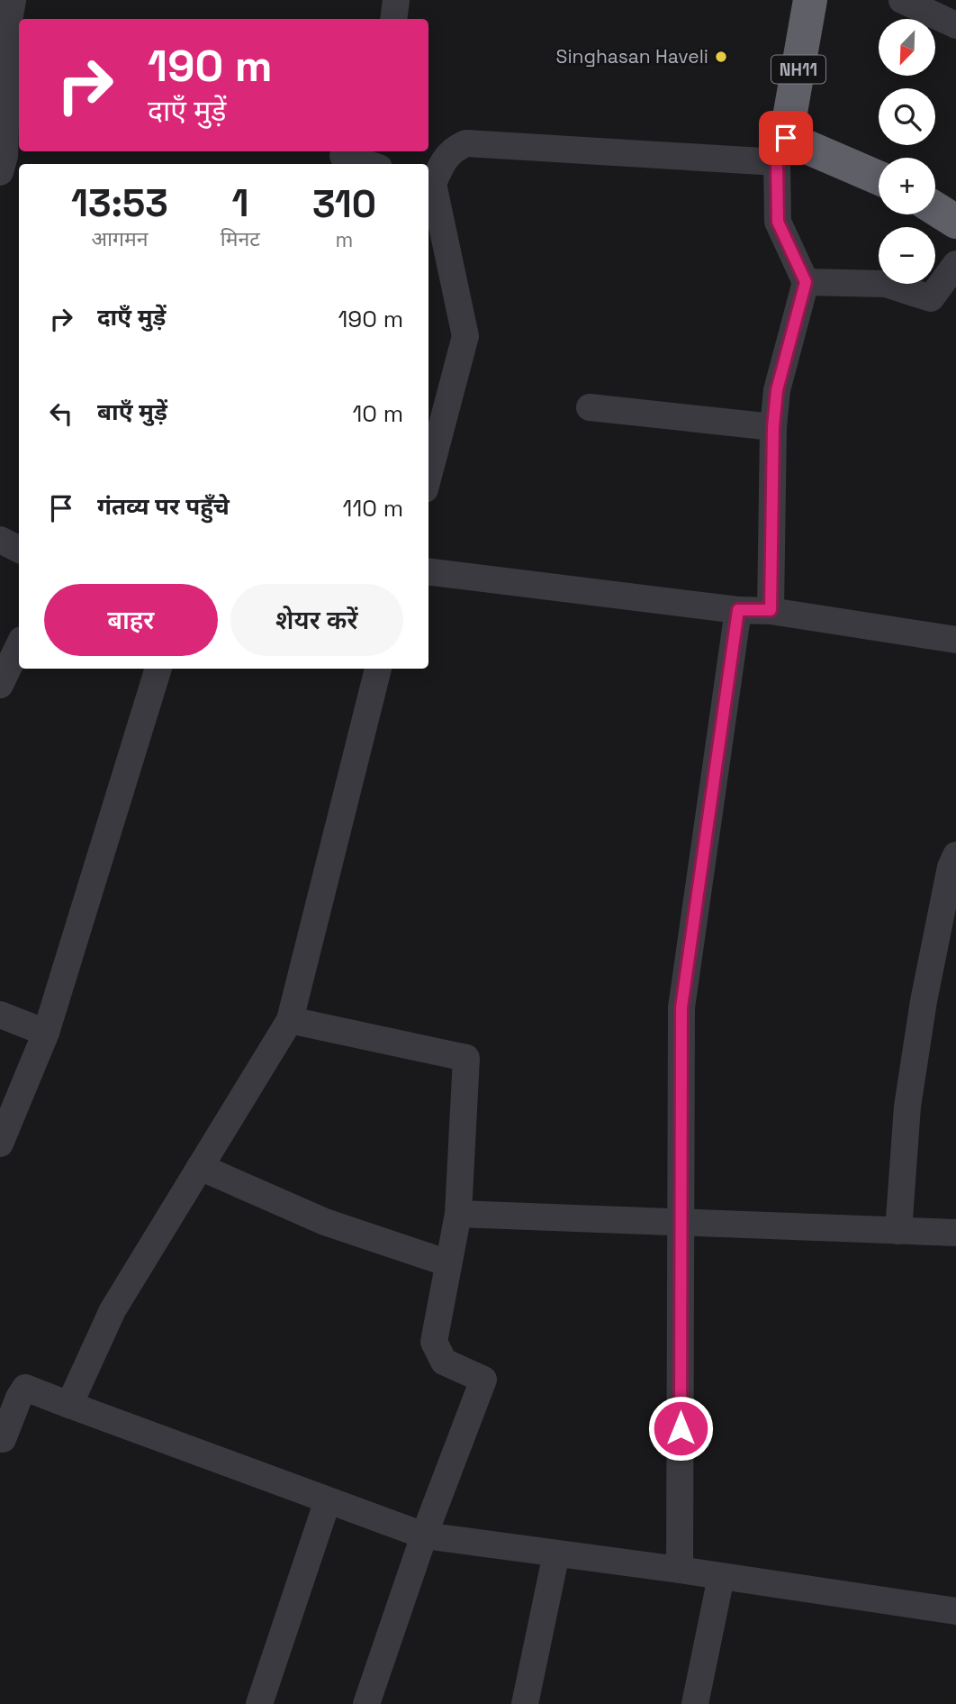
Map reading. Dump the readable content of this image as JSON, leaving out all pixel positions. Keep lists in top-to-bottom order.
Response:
{
  "streets": {
    "highway": ["NH11"]
  },
  "places": ["Singhasan Haveli"],
  "north": "bottom left",
  "page": {
    "map_buttons": ["+", "−"],
    "turn": ["190 m", "दाएँ मुड़ें"],
    "eta": [
      "13:53",
      "आगमन",
      "1",
      "मिनट",
      "310",
      "m"
    ],
    "list": [
      {
        "name": "दाएँ मुड़ें",
        "value": "190 m"
      },
      {
        "name": "बाएँ मुड़ें",
        "value": "10 m"
      },
      {
        "name": "गंतव्य पर पहुँचे",
        "value": "110 m"
      }
    ],
    "buttons": ["बाहर", "शेयर करें"]
  }
}
